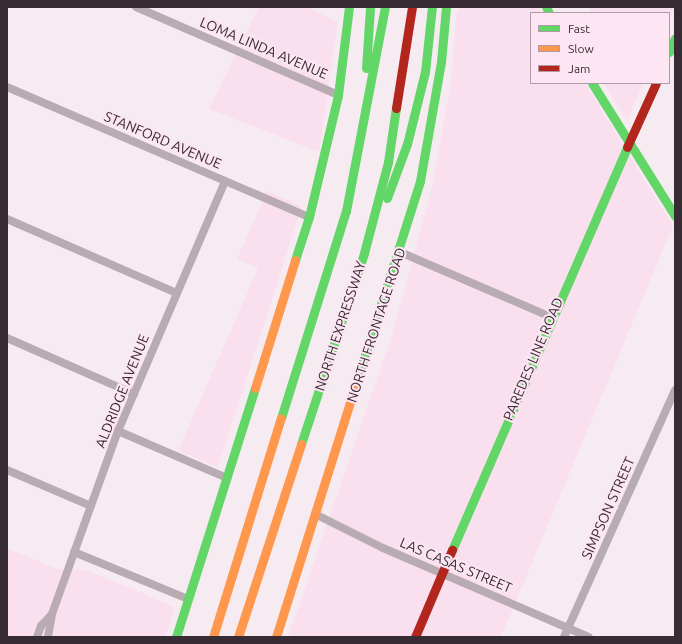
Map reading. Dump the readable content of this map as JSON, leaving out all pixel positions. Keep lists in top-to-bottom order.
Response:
{
  "streets": {
    "main road": ["NORTH FRONTAGE ROAD", "NORTH EXPRESSWAY", "PAREDES LINE ROAD"],
    "street": [
      "LOMA LINDA AVENUE",
      "STANFORD AVENUE",
      "ALDRIDGE AVENUE",
      "SIMPSON STREET",
      "LAS CASAS STREET"
    ]
  },
  "crossings": [
    ["STANFORD AVENUE", "ALDRIDGE AVENUE"],
    ["NORTH FRONTAGE ROAD", "LAS CASAS STREET"],
    ["PAREDES LINE ROAD", "LAS CASAS STREET"],
    ["SIMPSON STREET", "LAS CASAS STREET"]
  ],
  "legend": ["Fast", "Slow", "Jam"]
}
